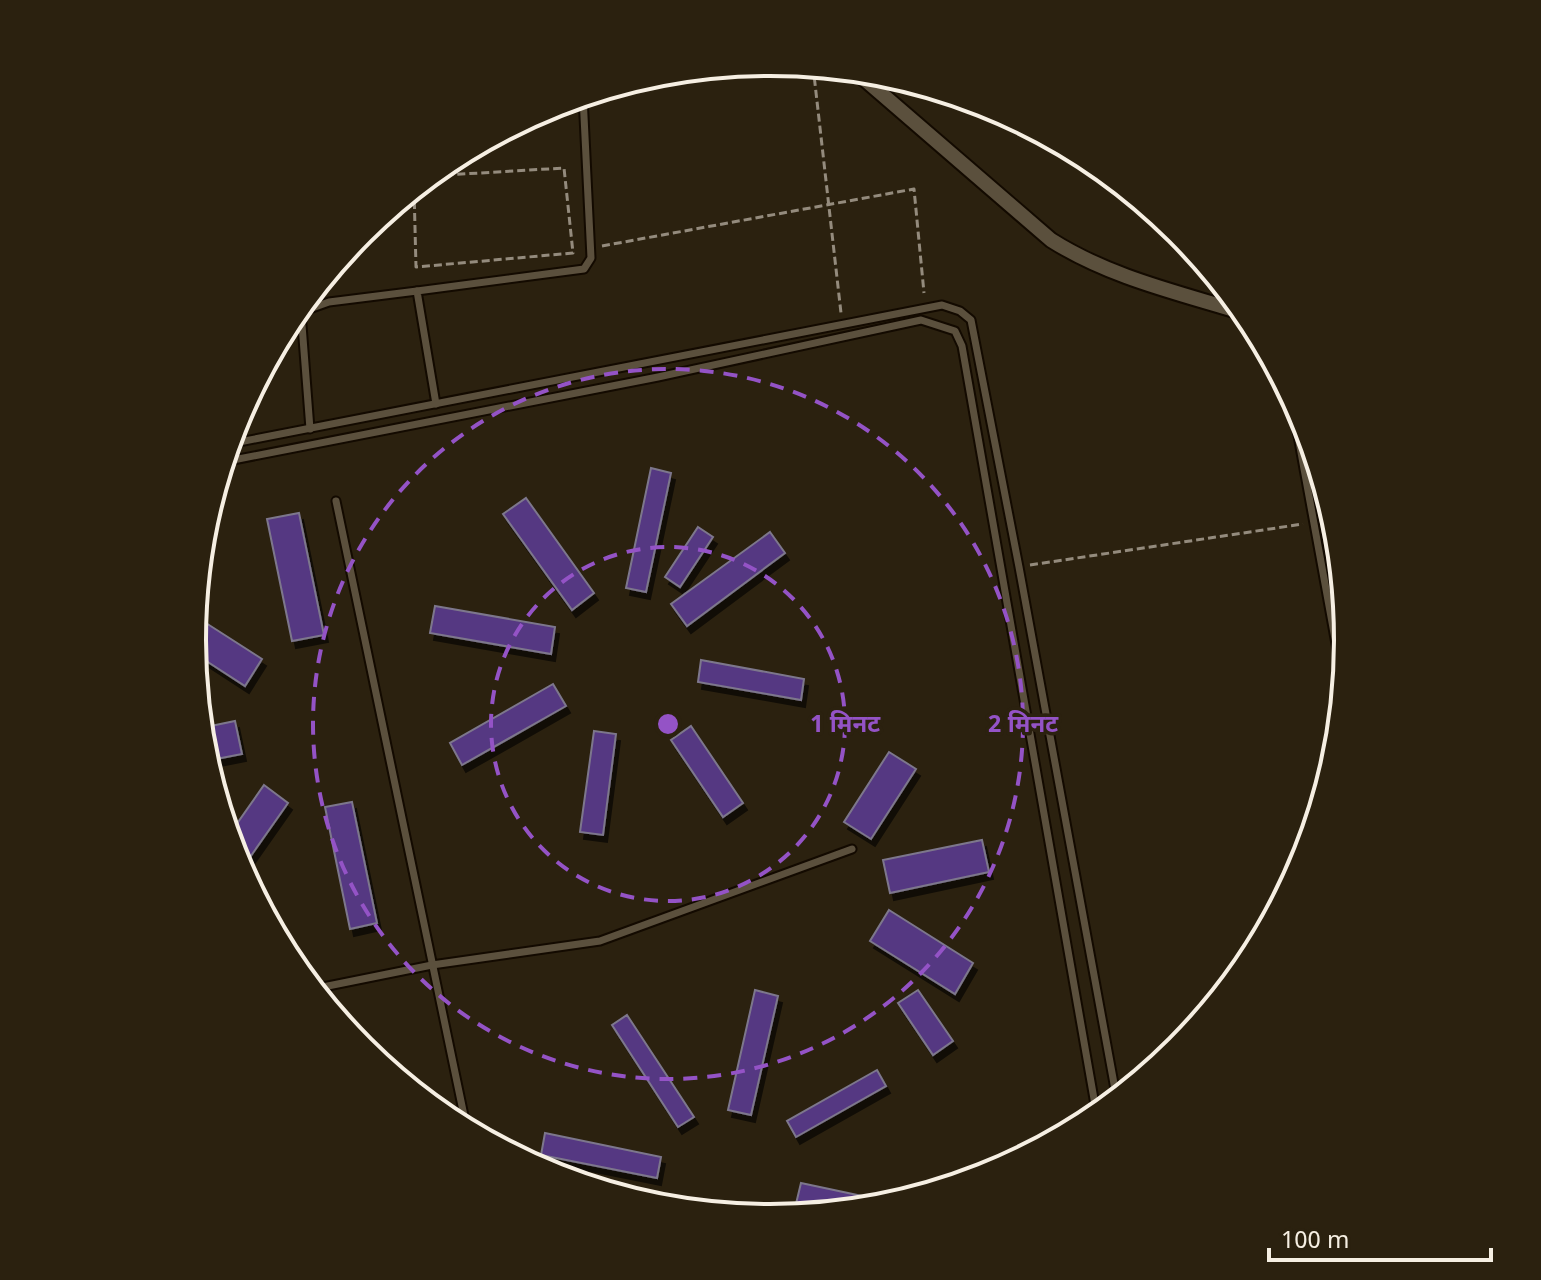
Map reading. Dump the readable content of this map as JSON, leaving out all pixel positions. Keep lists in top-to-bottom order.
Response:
{
  "scale_bar": "100 m",
  "rings": ["1 मिनट", "2 मिनट"]
}
